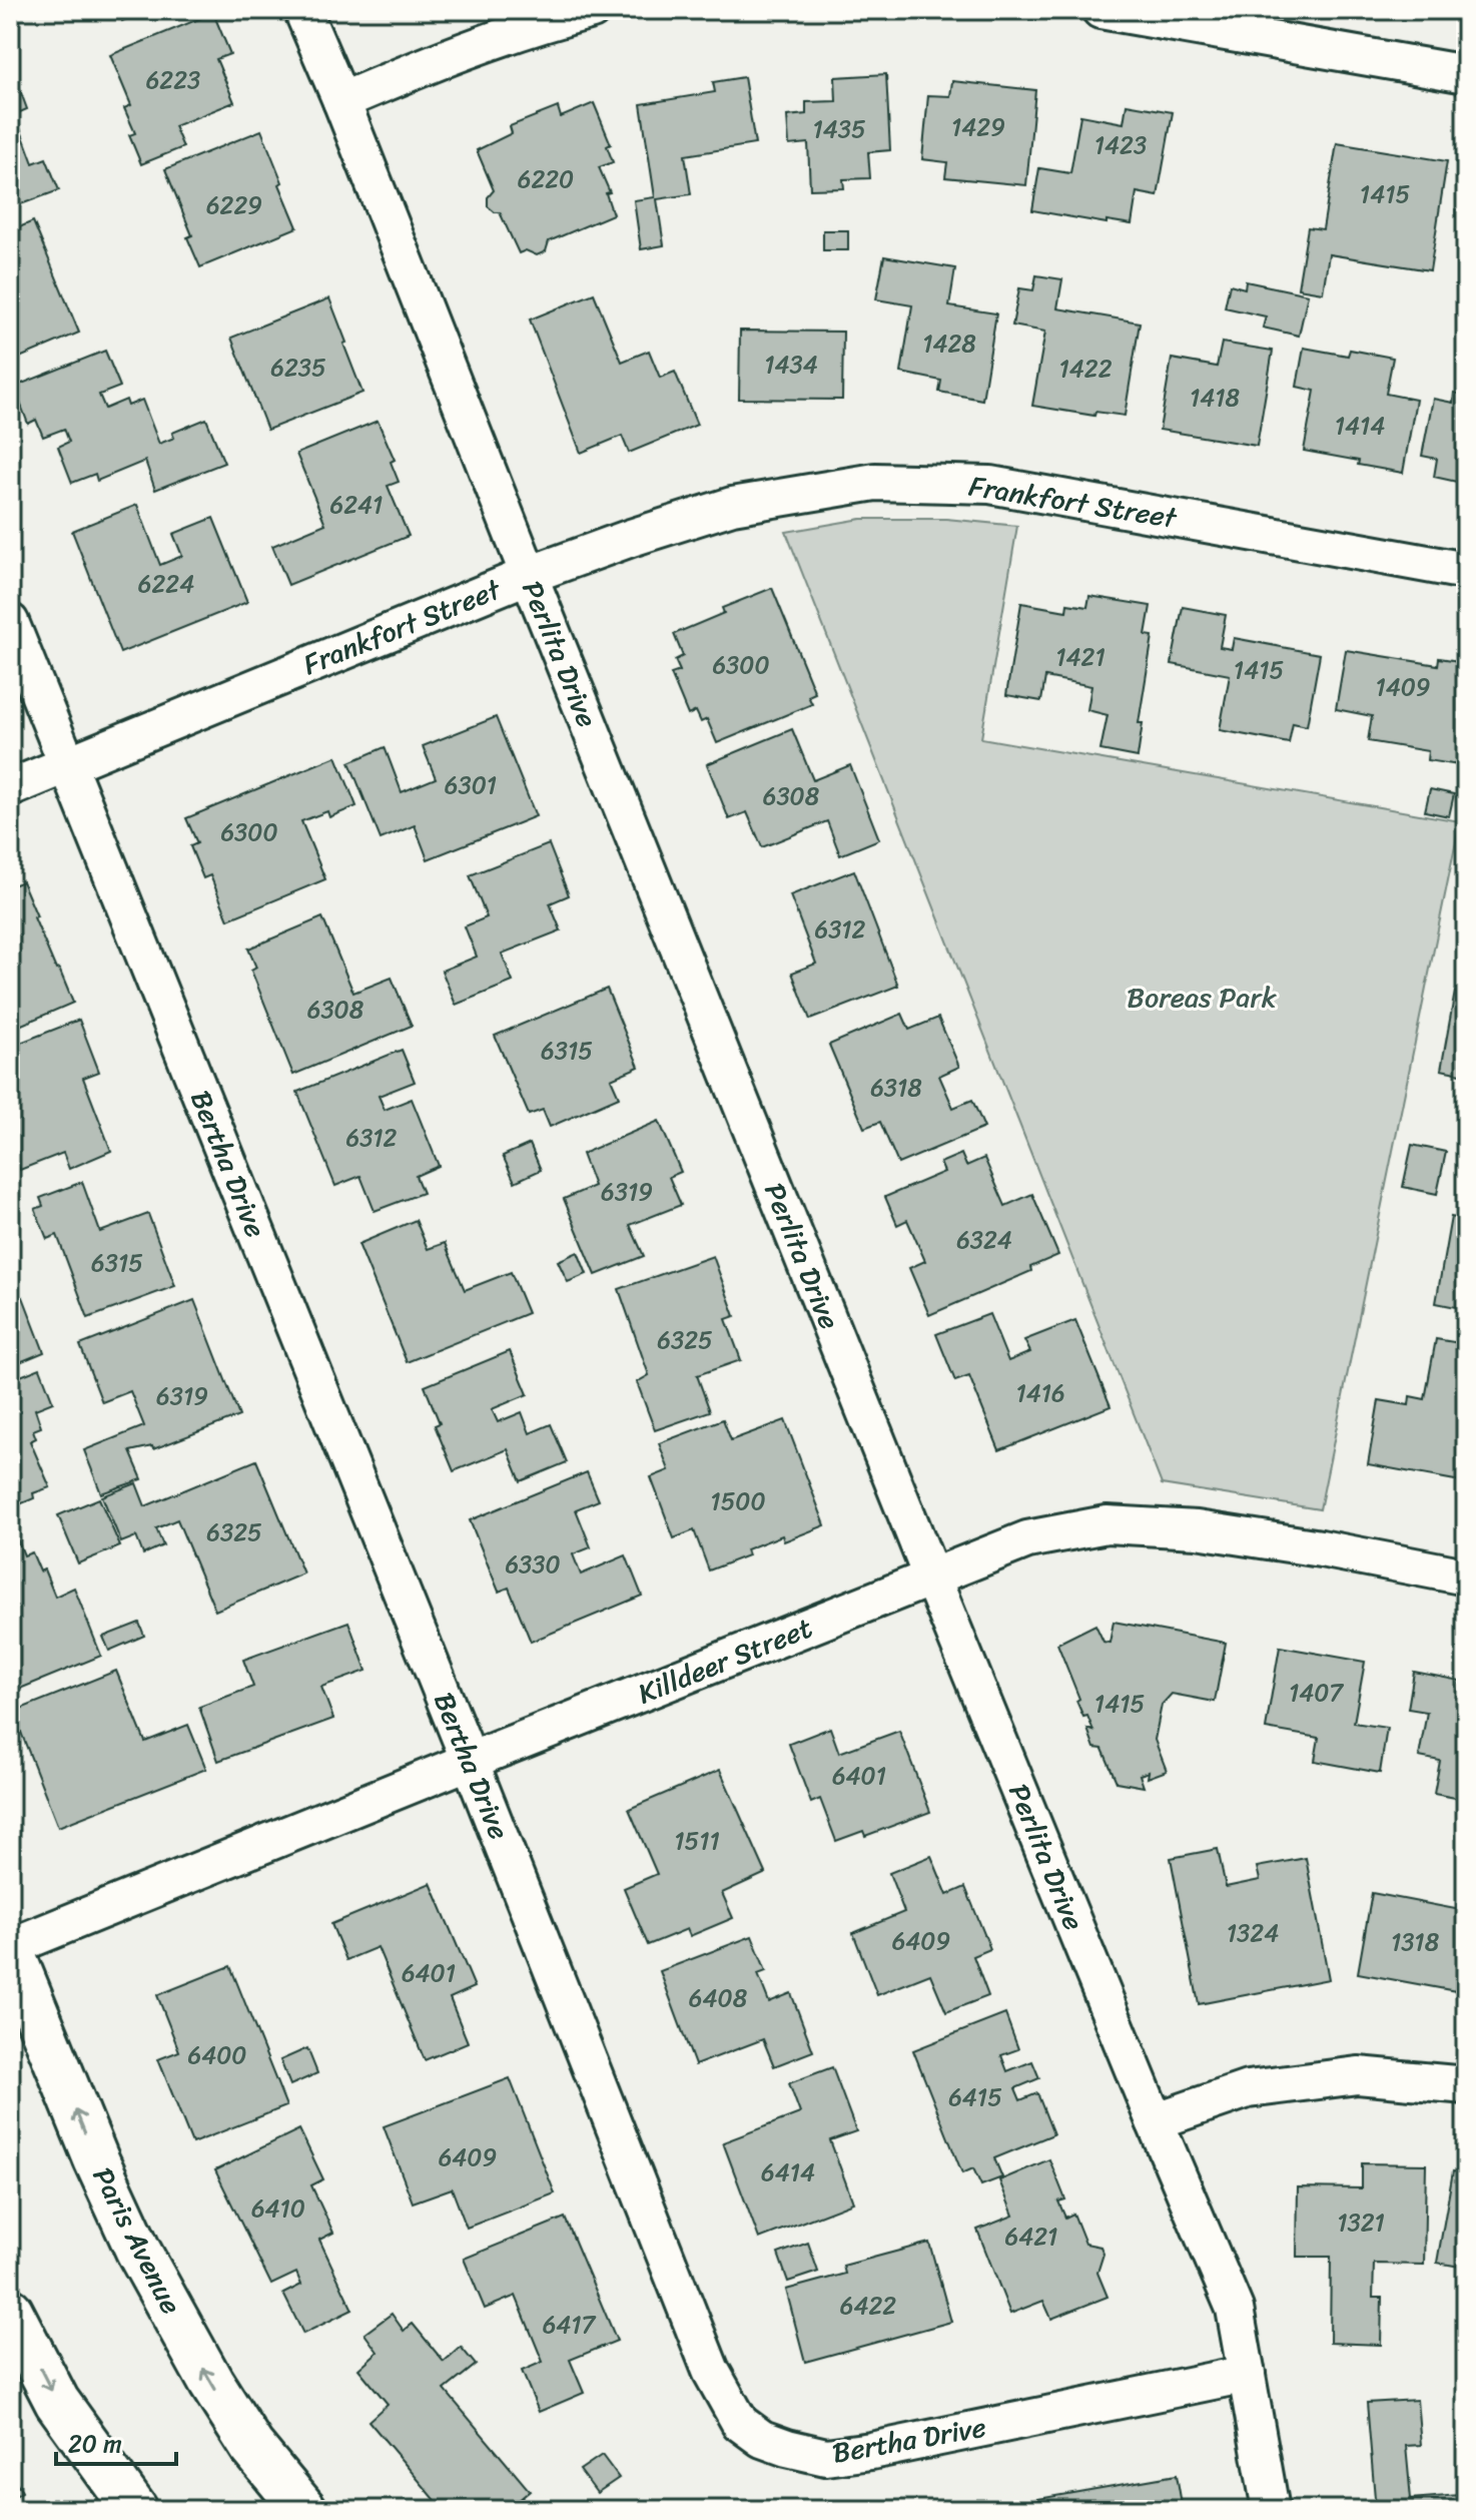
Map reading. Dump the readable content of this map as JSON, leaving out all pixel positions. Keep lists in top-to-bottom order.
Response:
{
  "streets": {
    "street": [
      "Frankfort Street",
      "Perlita Drive",
      "Bertha Drive",
      "Killdeer Street",
      "Paris Avenue"
    ]
  },
  "crossings": [
    ["Frankfort Street", "Perlita Drive"],
    ["Frankfort Street", "Bertha Drive"],
    ["Perlita Drive", "Bertha Drive"],
    ["Perlita Drive", "Killdeer Street"],
    ["Bertha Drive", "Killdeer Street"],
    ["Killdeer Street", "Paris Avenue"]
  ],
  "parks": ["Boreas Park"],
  "house_numbers": [
    "6223",
    "1429",
    "1435",
    "1423",
    "6220",
    "1415",
    "6229",
    "1428",
    "1434",
    "6235",
    "1422",
    "1418",
    "1414",
    "6241",
    "6224",
    "1421",
    "6300",
    "1415",
    "1409",
    "6301",
    "6308",
    "6300",
    "6312",
    "6308",
    "6315",
    "6318",
    "6312",
    "6319",
    "6324",
    "6315",
    "6325",
    "1416",
    "6319",
    "1500",
    "6325",
    "6330",
    "1407",
    "1415",
    "6401",
    "1511",
    "1324",
    "6409",
    "1318",
    "6401",
    "6408",
    "6400",
    "6415",
    "6409",
    "6414",
    "6410",
    "1321",
    "6421",
    "6422",
    "6417"
  ],
  "scale_bar": "20 m"
}
